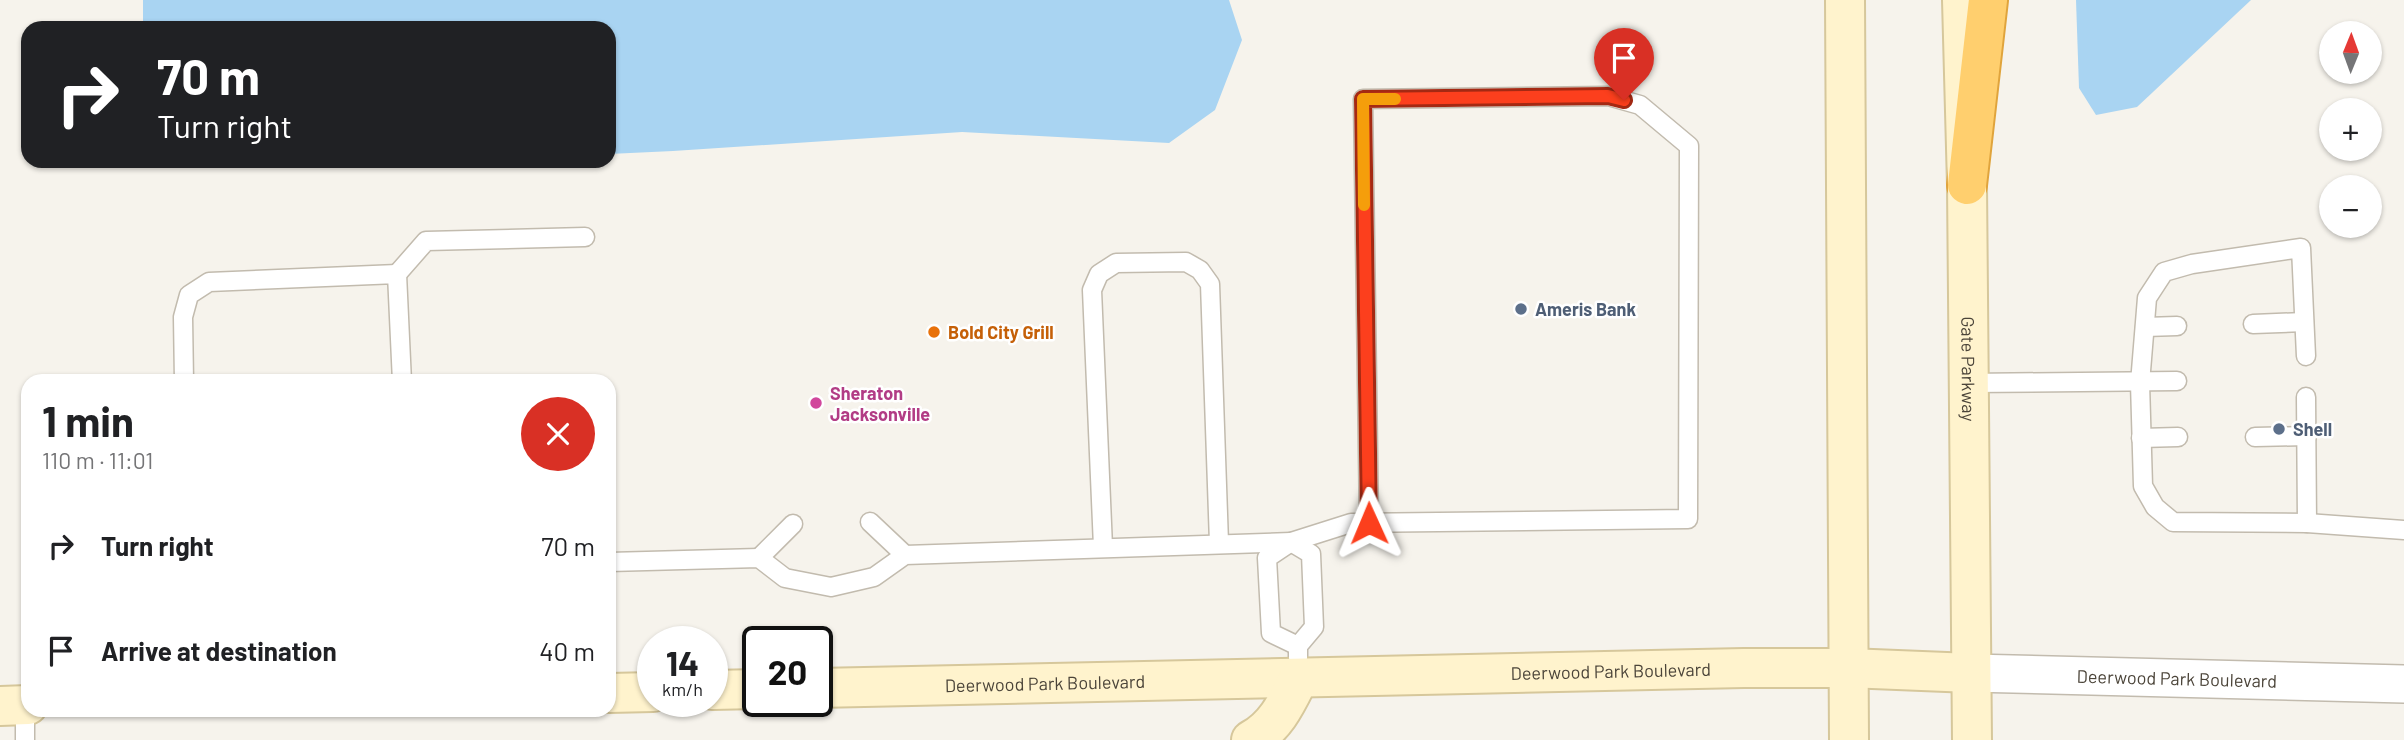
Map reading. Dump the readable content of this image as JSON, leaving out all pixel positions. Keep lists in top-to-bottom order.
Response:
{
  "streets": {
    "main road": ["Gate Parkway", "Deerwood Park Boulevard"]
  },
  "crossings": [
    ["Gate Parkway", "Deerwood Park Boulevard"]
  ],
  "places": [
    "Ameris Bank",
    "Bold City Grill",
    "Sheraton Jacksonville",
    "Shell"
  ],
  "north": "top",
  "page": {
    "map_buttons": ["+", "−"],
    "turn": ["70 m", "Turn right"],
    "heading": ["1 min", "110 m · 11:01"],
    "list": [
      {
        "name": "Turn right",
        "value": "70 m"
      },
      {
        "name": "Arrive at destination",
        "value": "40 m"
      }
    ],
    "speed": "14 km/h",
    "limit": "20"
  }
}
